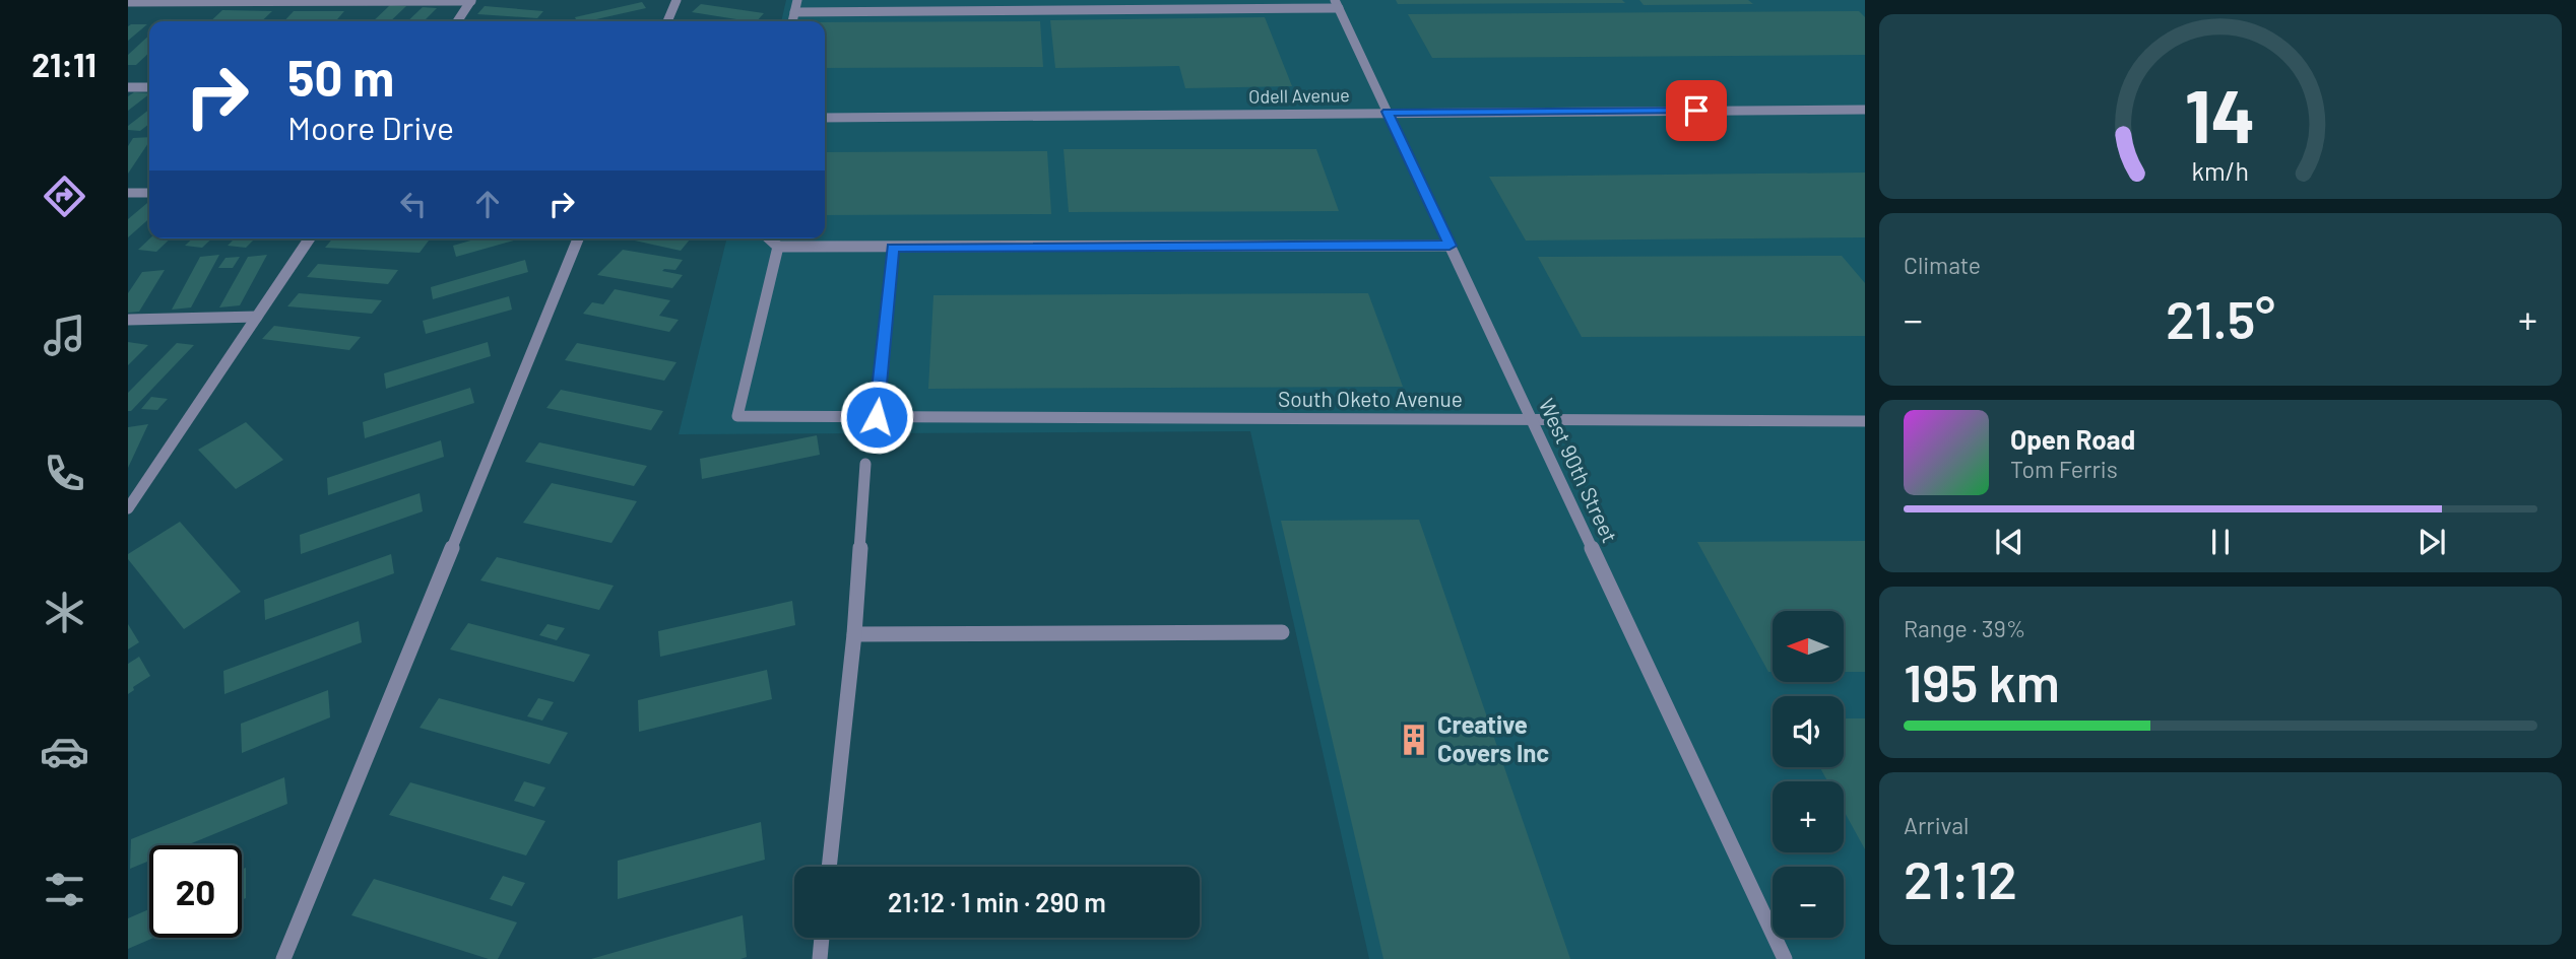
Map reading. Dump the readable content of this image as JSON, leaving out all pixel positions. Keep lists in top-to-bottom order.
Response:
{
  "streets": {
    "street": ["Odell Avenue", "South Oketo Avenue", "West 90th Street"]
  },
  "crossings": [
    ["Odell Avenue", "West 90th Street"],
    ["South Oketo Avenue", "West 90th Street"]
  ],
  "places": {
    "building": ["Creative Covers Inc"]
  },
  "north": "left",
  "page": {
    "tabs": "21:11",
    "turn": ["50 m", "Moore Drive"],
    "tile": [
      "Climate",
      ["Range · 39%", "195 km"],
      ["Arrival", "21:12"]
    ],
    "heat": ["−", "21.5°", "+"],
    "song": ["Open Road", "Tom Ferris"],
    "map_buttons": ["+", "−"],
    "limit": "20",
    "trip": "21:12 · 1 min · 290 m",
    "gauge": ["14", "km/h"]
  }
}
